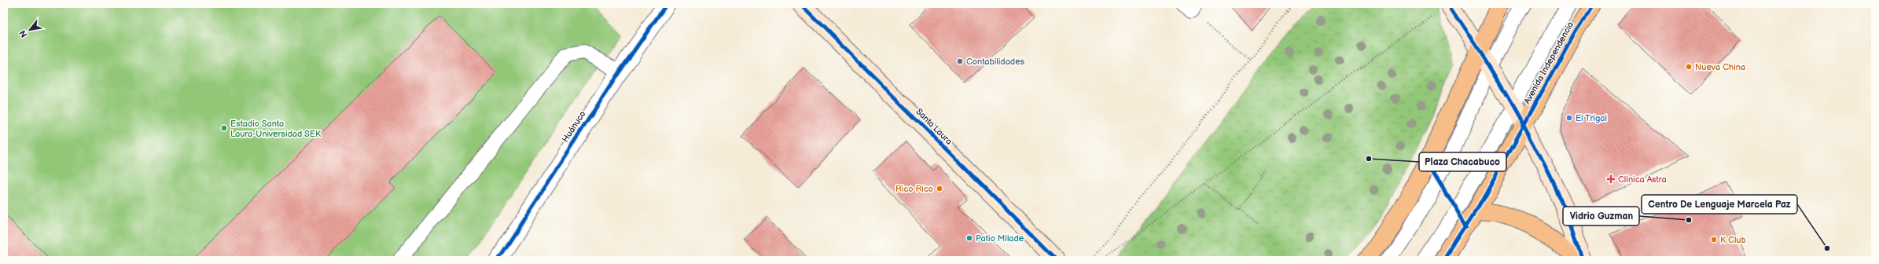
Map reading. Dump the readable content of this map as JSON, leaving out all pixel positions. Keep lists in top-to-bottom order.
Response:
{
  "streets": {
    "main road": ["Avenida Independencia"],
    "street": ["Huánuco", "Santa Laura"]
  },
  "places": {
    "other": [
      "Contabilidades",
      "Nueva China",
      "El Trigal",
      "Estadio Santa Laura-Universidad SEK",
      "Plaza Chacabuco",
      "Rico Rico",
      "Vidrio Guzman",
      "Patio Milade",
      "K Club",
      "Centro De Lenguaje Marcela Paz"
    ],
    "health": ["Clínica Astra"]
  },
  "north": "bottom left"
}
